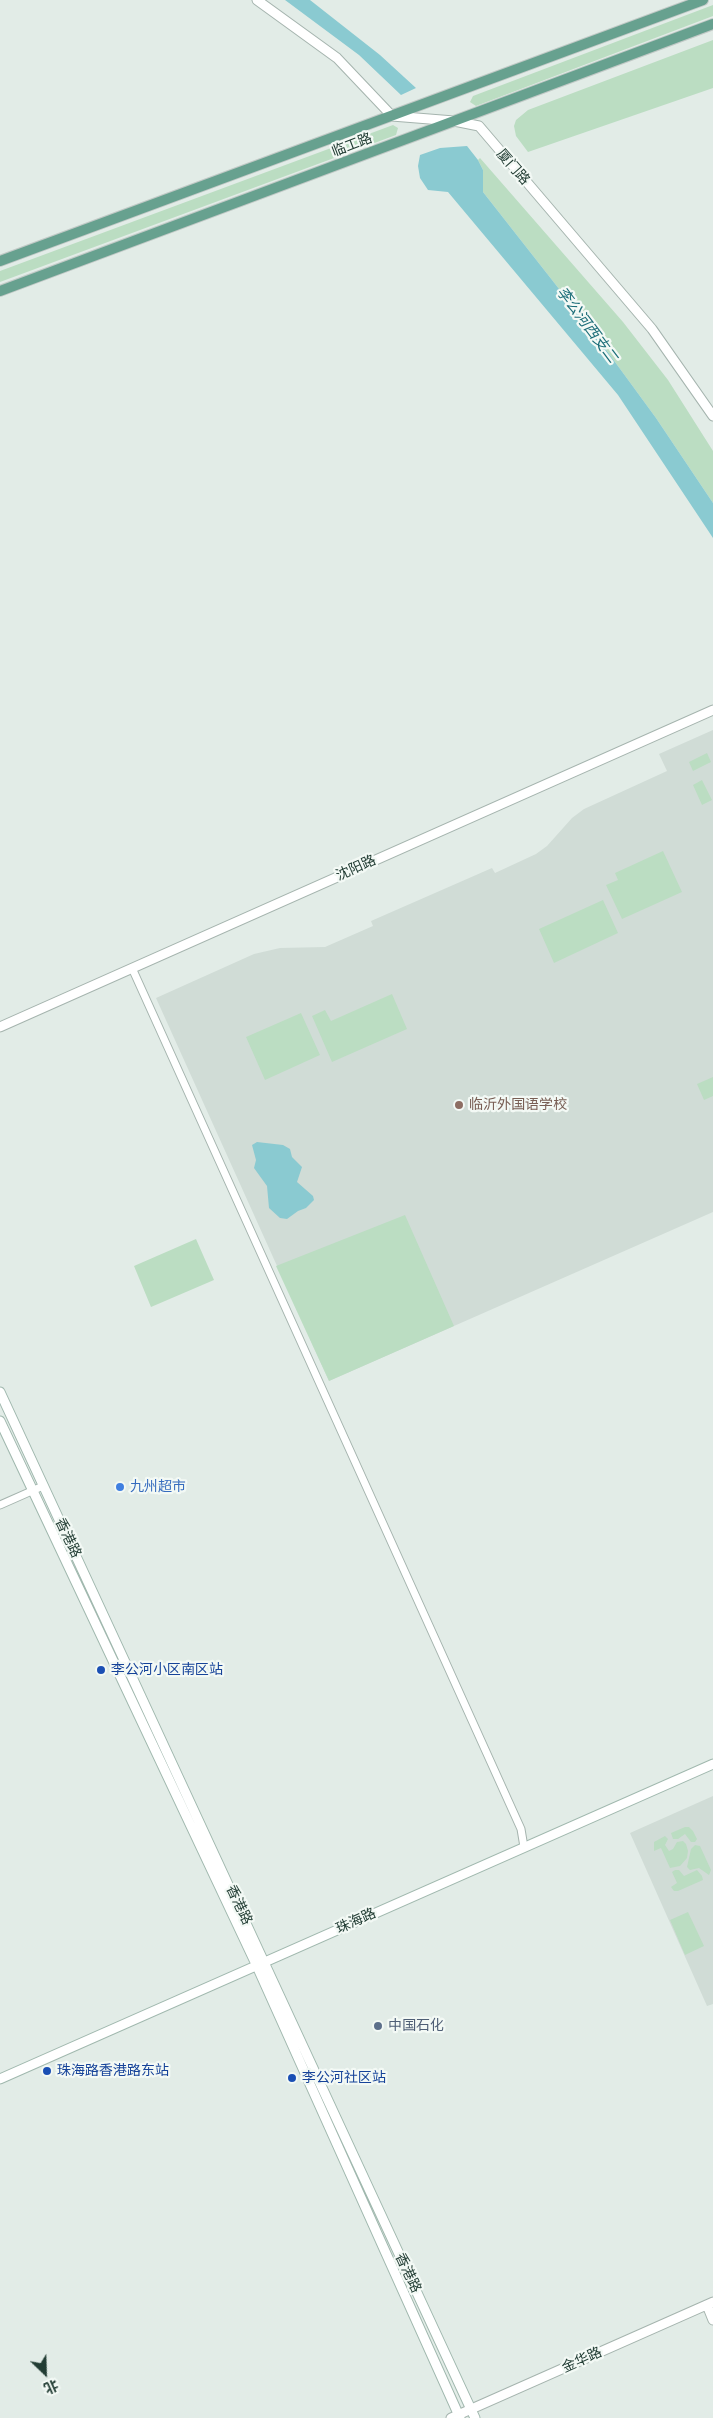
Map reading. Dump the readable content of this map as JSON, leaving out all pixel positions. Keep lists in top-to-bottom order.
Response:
{
  "streets": {
    "main road": [
      "临工路",
      "厦门路",
      "沈阳路",
      "香港路",
      "珠海路",
      "金华路"
    ]
  },
  "crossings": [
    ["临工路", "厦门路"],
    ["香港路", "珠海路"],
    ["香港路", "金华路"]
  ],
  "water": ["李公河西支二"],
  "places": [
    "临沂外国语学校",
    "九州超市",
    "李公河小区南区站",
    "中国石化",
    "珠海路香港路东站",
    "李公河社区站"
  ],
  "north": "bottom right"
}
